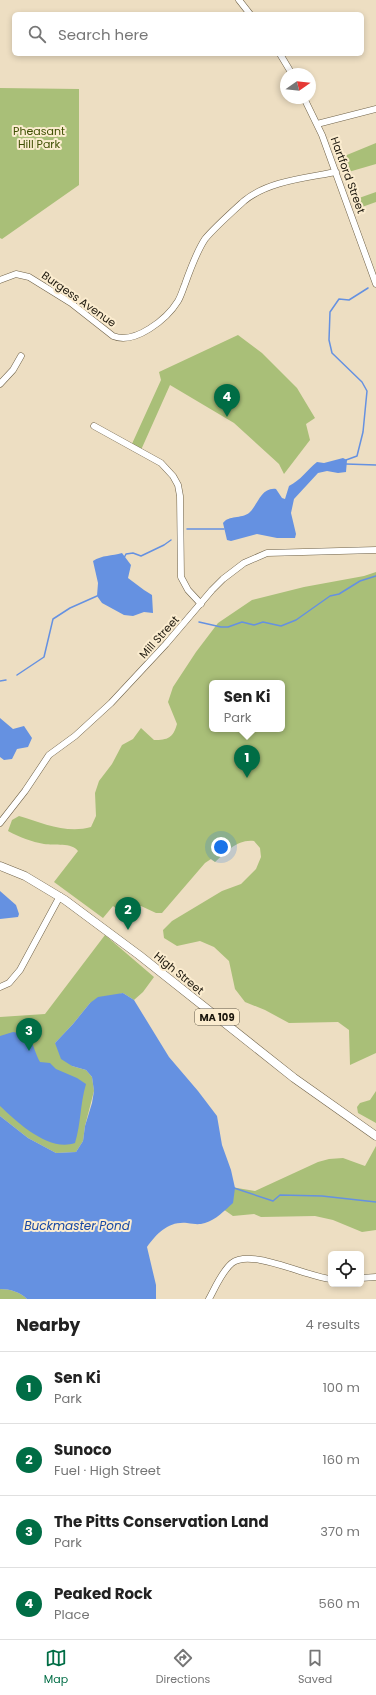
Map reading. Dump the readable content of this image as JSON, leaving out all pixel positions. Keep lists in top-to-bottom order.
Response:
{
  "streets": {
    "main road": ["High Street", "MA 109"],
    "street": ["Hartford Street", "Burgess Avenue", "Mill Street"]
  },
  "crossings": [
    ["Hartford Street", "Burgess Avenue"]
  ],
  "water": ["Buckmaster Pond"],
  "parks": ["Pheasant Hill Park"],
  "north": "right",
  "page": {
    "search": "Search here",
    "pins": [
      "4",
      "1",
      "2",
      "3"
    ],
    "popup": ["Sen Ki", "Park"],
    "heading": ["Nearby", "4 results"],
    "list": [
      {
        "mark": "1",
        "name": "Sen Ki",
        "note": "Park",
        "value": "100 m"
      },
      {
        "mark": "2",
        "name": "Sunoco",
        "note": "Fuel · High Street",
        "value": "160 m"
      },
      {
        "mark": "3",
        "name": "The Pitts Conservation Land",
        "note": "Park",
        "value": "370 m"
      },
      {
        "mark": "4",
        "name": "Peaked Rock",
        "note": "Place",
        "value": "560 m"
      }
    ],
    "nav": ["Map", "Directions", "Saved"]
  }
}
